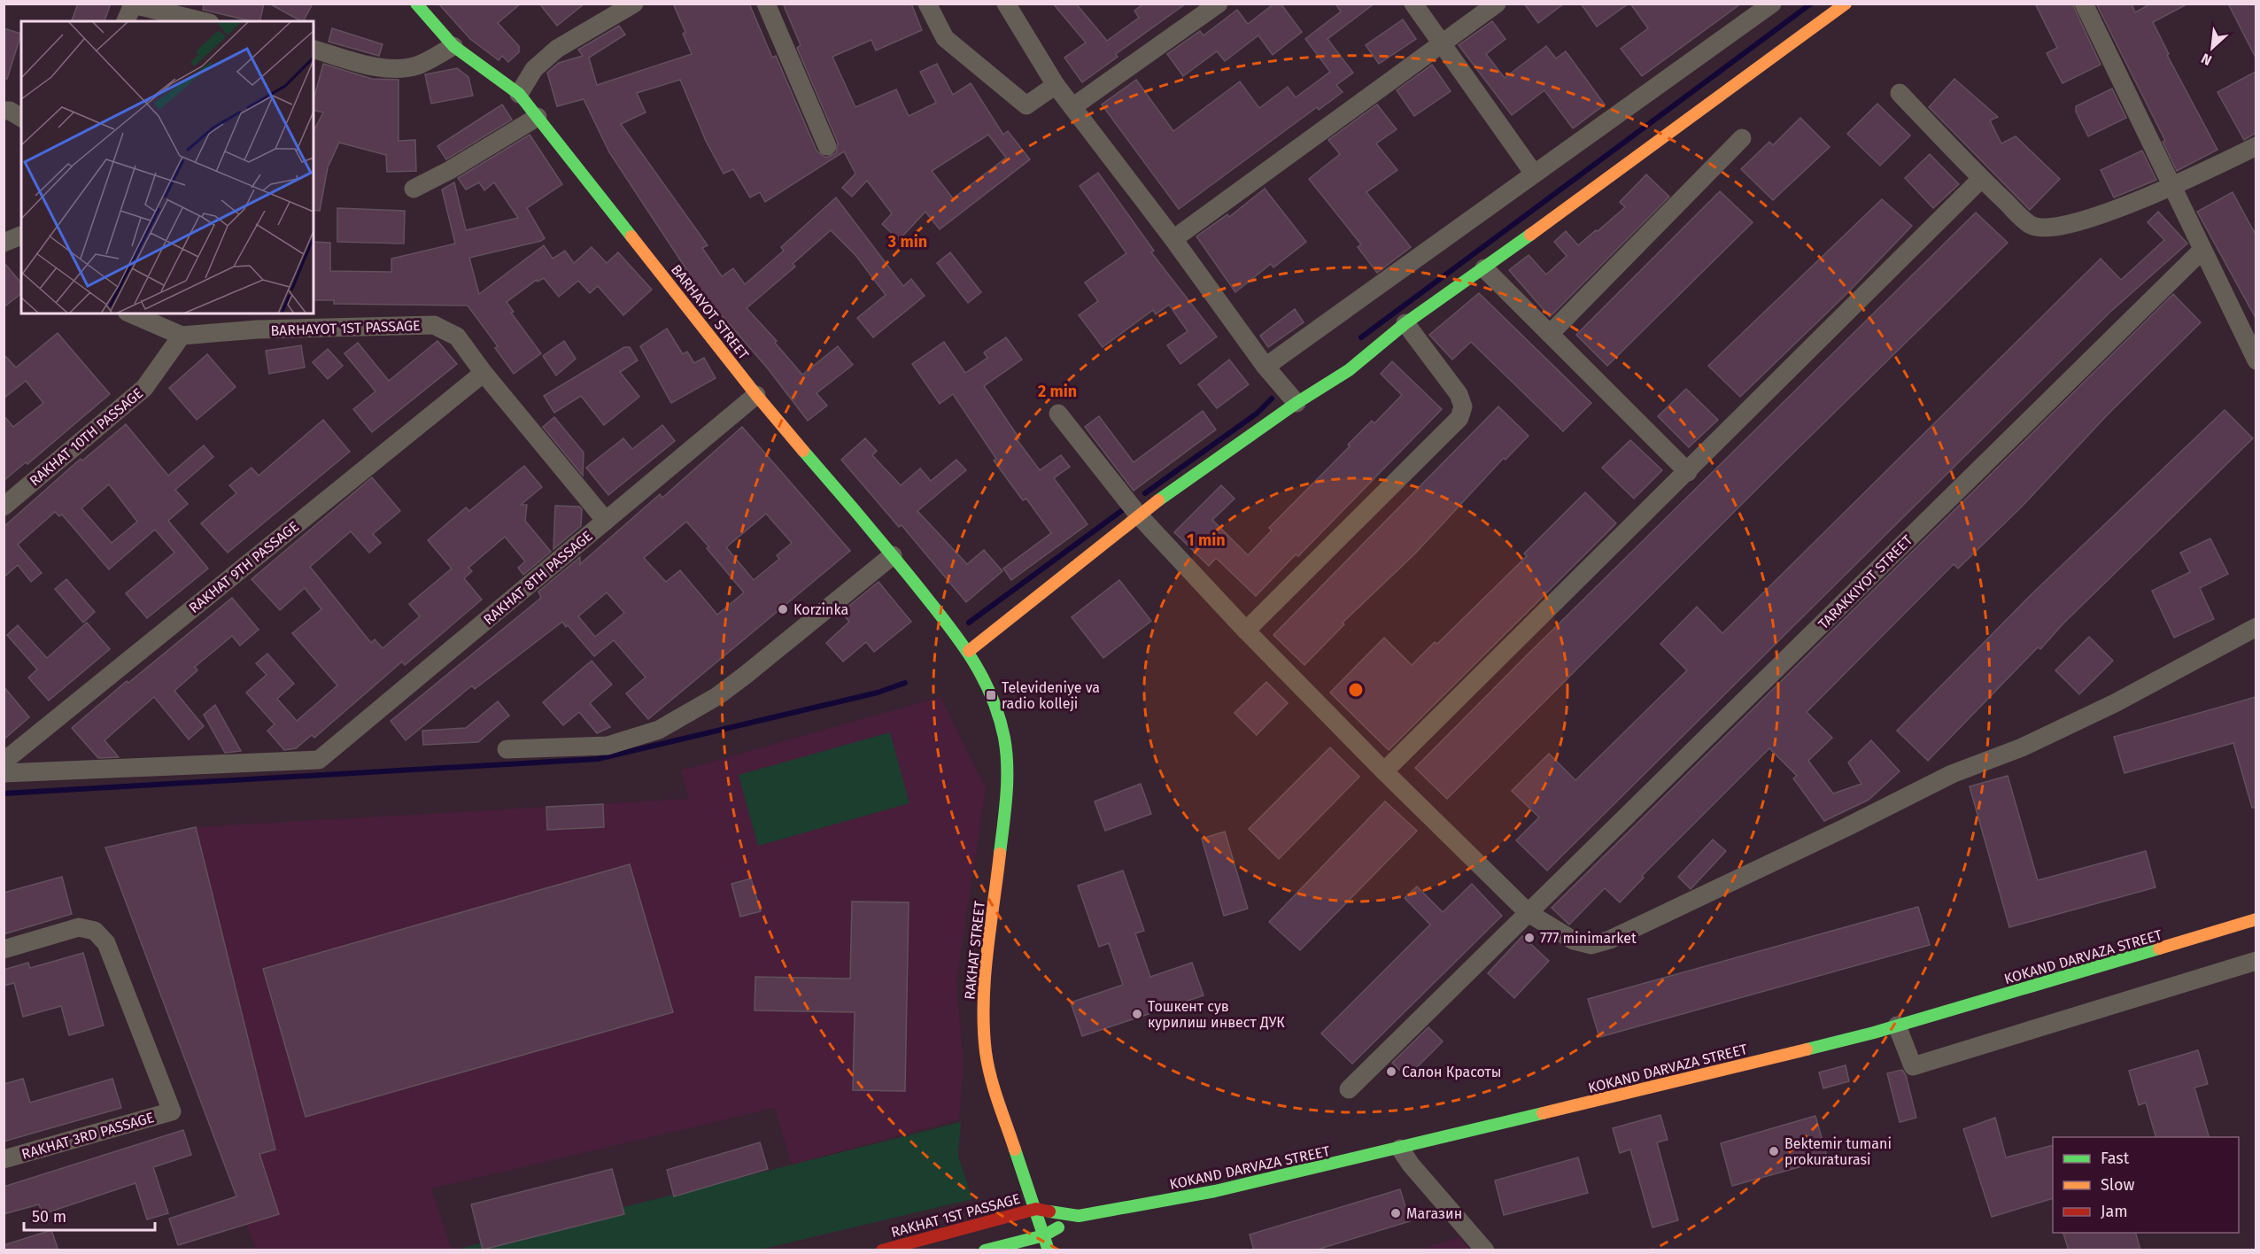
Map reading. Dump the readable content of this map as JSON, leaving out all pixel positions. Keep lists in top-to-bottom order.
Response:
{
  "streets": {
    "street": [
      "BARHAYOT STREET",
      "BARHAYOT 1ST PASSAGE",
      "RAKHAT 10TH PASSAGE",
      "RAKHAT 9TH PASSAGE",
      "RAKHAT 8TH PASSAGE",
      "TARAKKIYOT STREET",
      "RAKHAT STREET",
      "KOKAND DARVAZA STREET",
      "RAKHAT 3RD PASSAGE",
      "RAKHAT 1ST PASSAGE"
    ]
  },
  "crossings": [
    ["BARHAYOT STREET", "RAKHAT 8TH PASSAGE"],
    ["BARHAYOT STREET", "RAKHAT STREET"],
    ["BARHAYOT 1ST PASSAGE", "RAKHAT 10TH PASSAGE"],
    ["BARHAYOT 1ST PASSAGE", "RAKHAT 9TH PASSAGE"],
    ["BARHAYOT 1ST PASSAGE", "RAKHAT 8TH PASSAGE"],
    ["RAKHAT STREET", "KOKAND DARVAZA STREET"],
    ["RAKHAT STREET", "RAKHAT 1ST PASSAGE"],
    ["KOKAND DARVAZA STREET", "RAKHAT 1ST PASSAGE"]
  ],
  "places": {
    "other": [
      "Korzinka",
      "777 minimarket",
      "Тошкент сув курилиш инвест ДУК",
      "Салон Красоты",
      "Bektemir tumani prokuraturasi",
      "Магазин"
    ],
    "transit": ["Televideniye va radio kolleji"]
  },
  "legend": ["Fast", "Slow", "Jam"],
  "scale_bar": "50 m",
  "north": "bottom left",
  "rings": ["3 min", "2 min", "1 min"]
}
